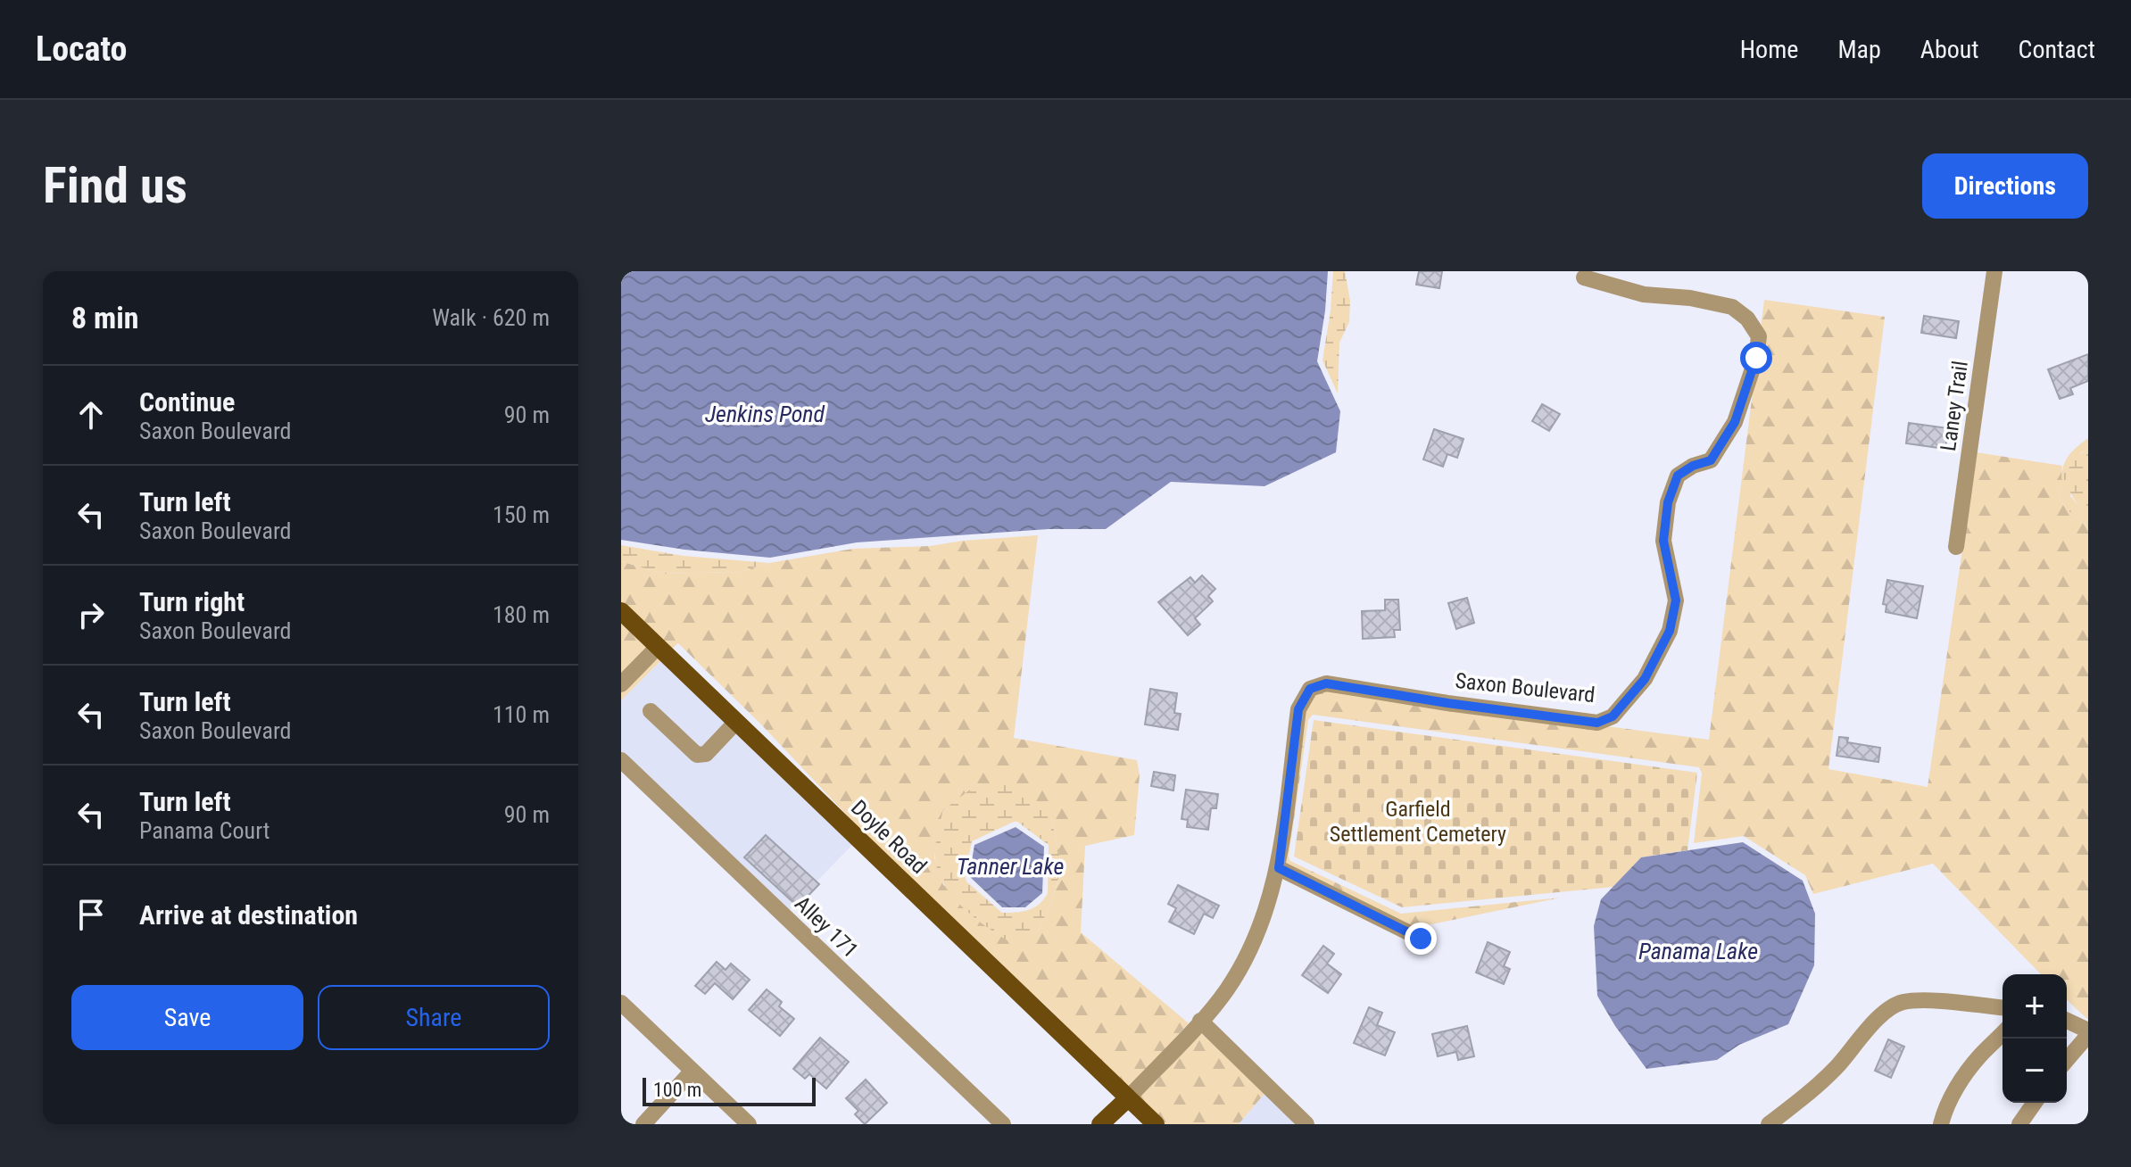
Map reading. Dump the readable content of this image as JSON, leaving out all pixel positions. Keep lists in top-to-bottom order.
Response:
{
  "streets": {
    "main road": ["Saxon Boulevard", "Doyle Road"],
    "street": ["Laney Trail", "Alley 171"]
  },
  "crossings": [
    ["Saxon Boulevard", "Doyle Road"]
  ],
  "water": ["Jenkins Pond", "Tanner Lake", "Panama Lake"],
  "parks": ["Garfield Settlement Cemetery"],
  "scale_bar": "100 m",
  "page": {
    "header": "Locato",
    "nav": [
      "Home",
      "Map",
      "About",
      "Contact"
    ],
    "buttons": [
      "Directions",
      ["Save", "Share"]
    ],
    "title": "Find us",
    "heading": ["8 min", "Walk · 620 m"],
    "list": [
      ["Continue", "Saxon Boulevard", "90 m"],
      ["Turn left", "Saxon Boulevard", "150 m"],
      ["Turn right", "Saxon Boulevard", "180 m"],
      ["Turn left", "Saxon Boulevard", "110 m"],
      ["Turn left", "Panama Court", "90 m"],
      "Arrive at destination"
    ],
    "map_buttons": ["+", "−"],
    "scale": "100 m"
  }
}
